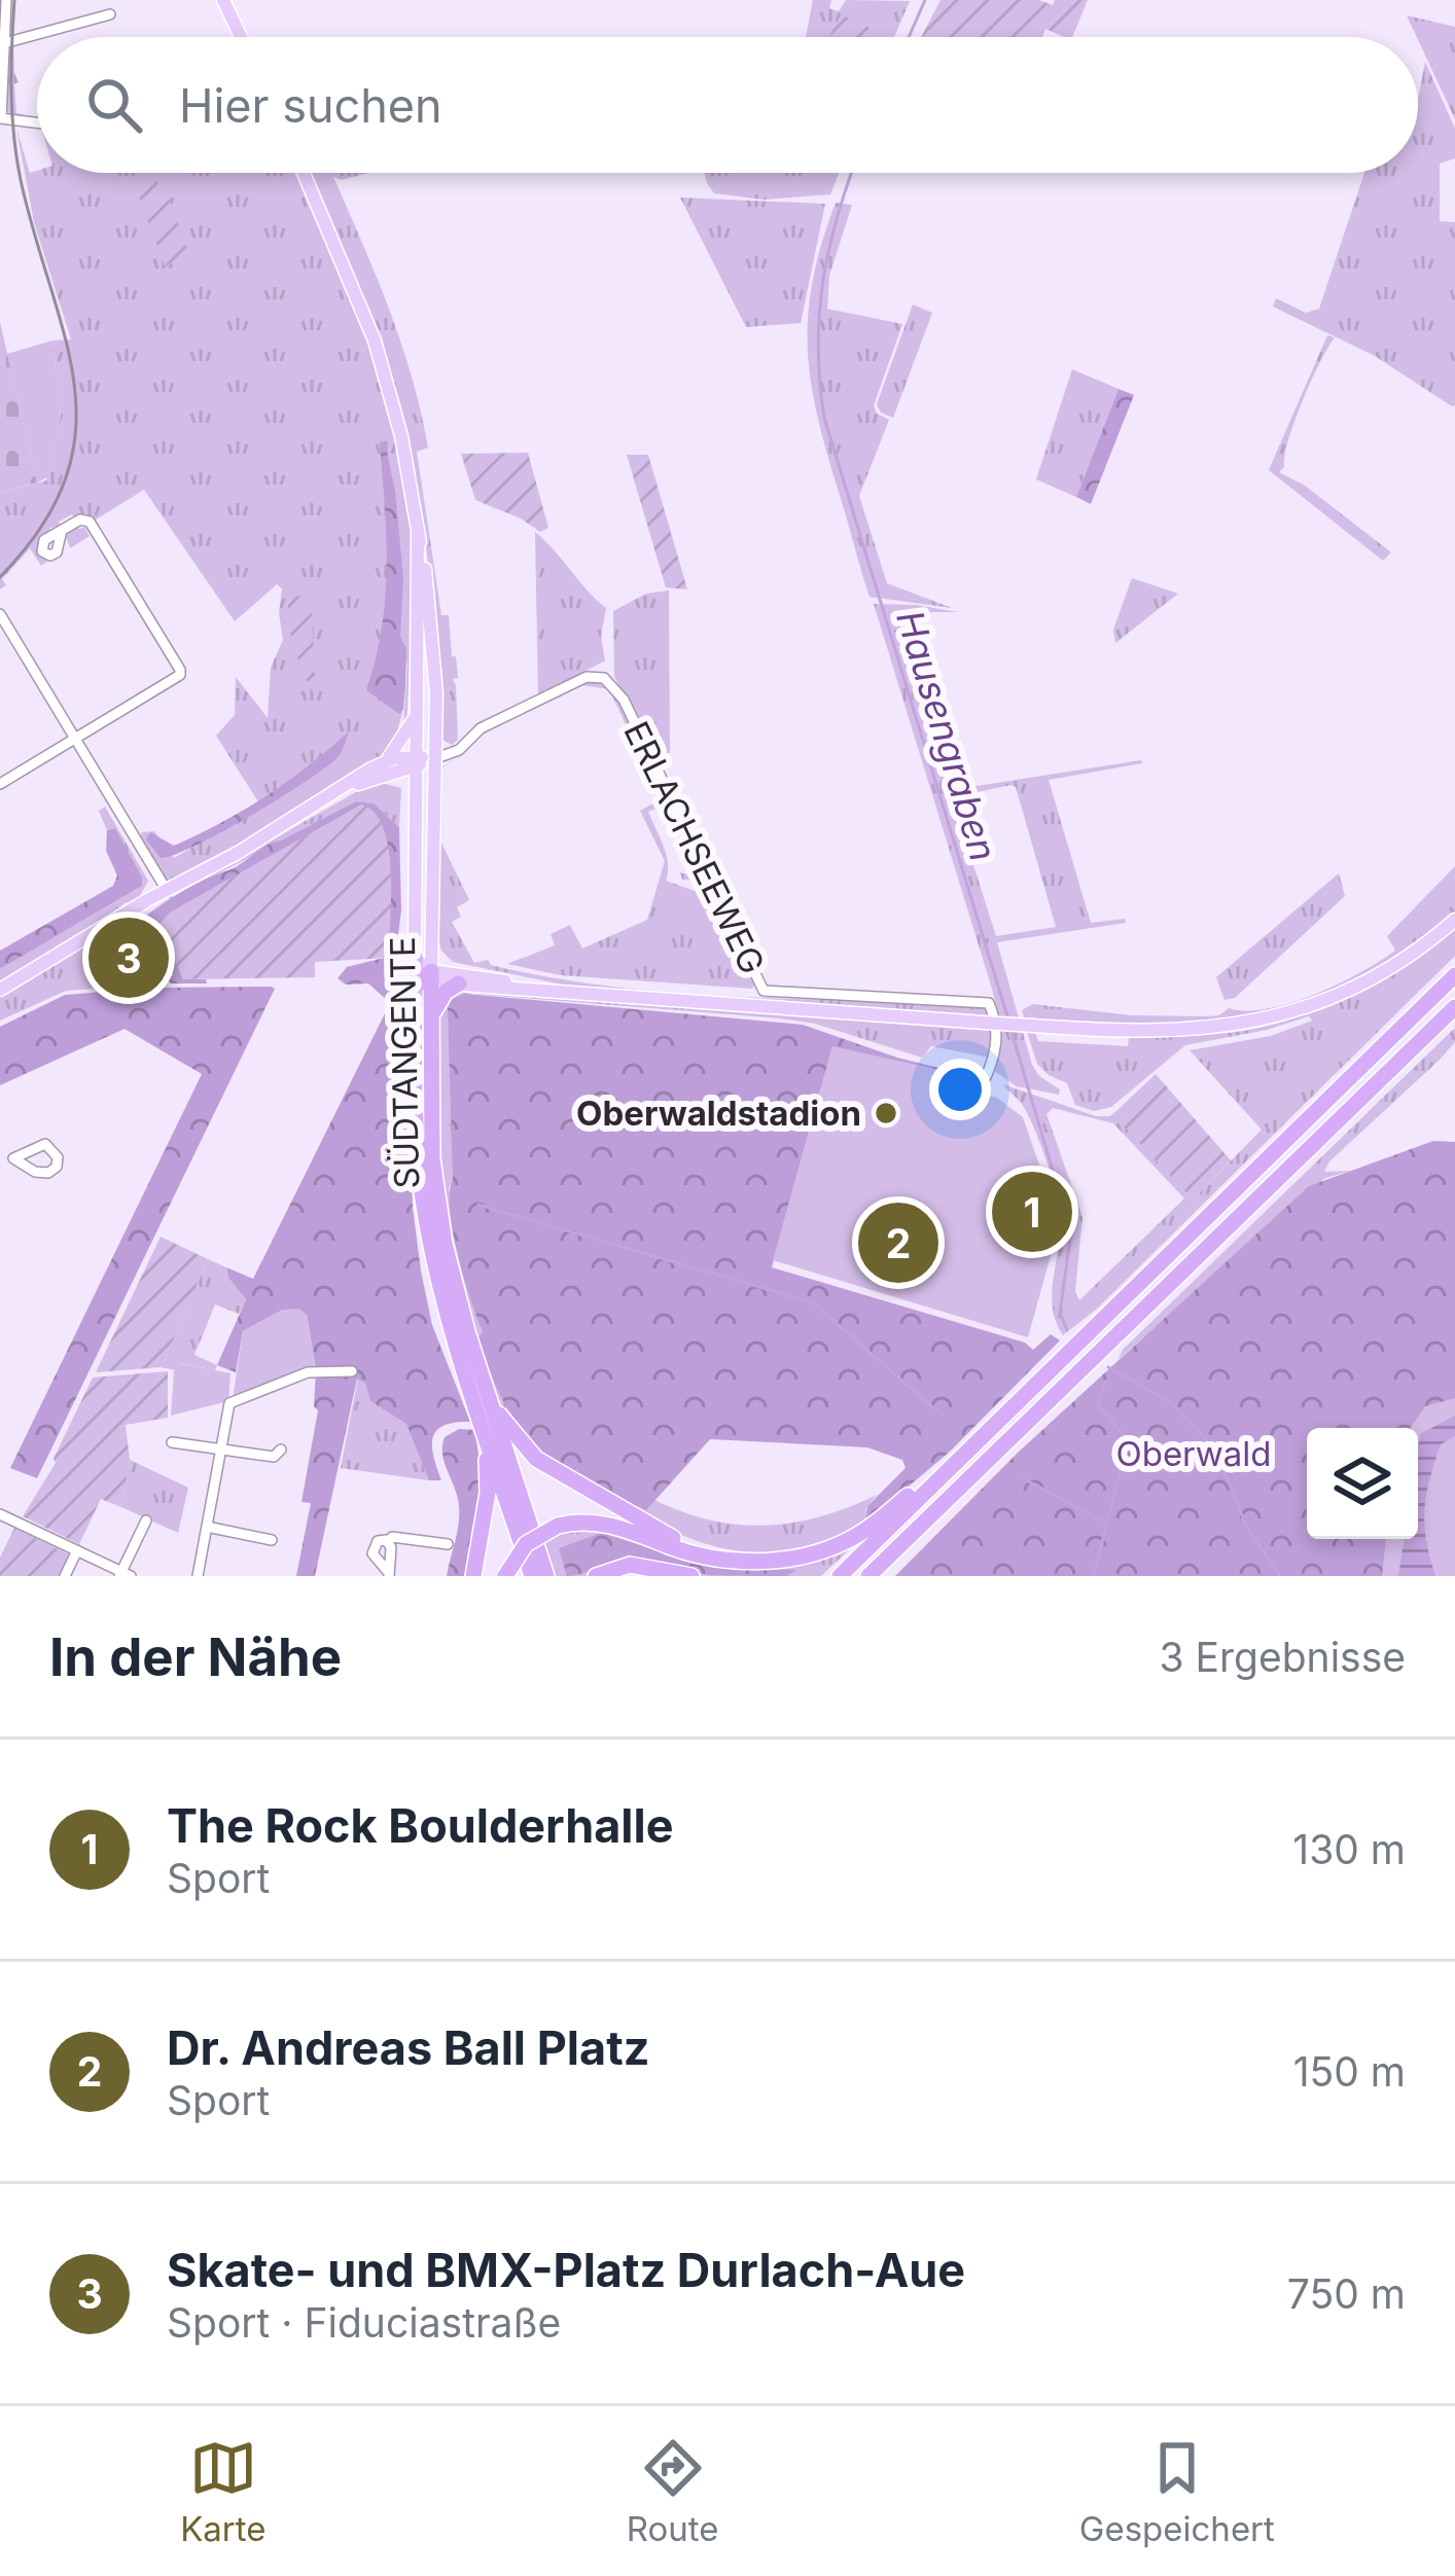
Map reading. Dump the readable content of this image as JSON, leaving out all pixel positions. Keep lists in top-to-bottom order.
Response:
{
  "streets": {
    "highway": ["SÜDTANGENTE"],
    "street": ["ERLACHSEEWEG"]
  },
  "crossings": [
    ["ERLACHSEEWEG", "SÜDTANGENTE"]
  ],
  "water": ["Hausengraben"],
  "parks": ["Oberwald"],
  "places": ["Oberwaldstadion"],
  "page": {
    "search": "Hier suchen",
    "pins": ["3", "1", "2"],
    "heading": ["In der Nähe", "3 Ergebnisse"],
    "list": [
      {
        "mark": "1",
        "name": "The Rock Boulderhalle",
        "note": "Sport",
        "value": "130 m"
      },
      {
        "mark": "2",
        "name": "Dr. Andreas Ball Platz",
        "note": "Sport",
        "value": "150 m"
      },
      {
        "mark": "3",
        "name": "Skate- und BMX-Platz Durlach-Aue",
        "note": "Sport · Fiduciastraße",
        "value": "750 m"
      }
    ],
    "nav": ["Karte", "Route", "Gespeichert"]
  }
}
